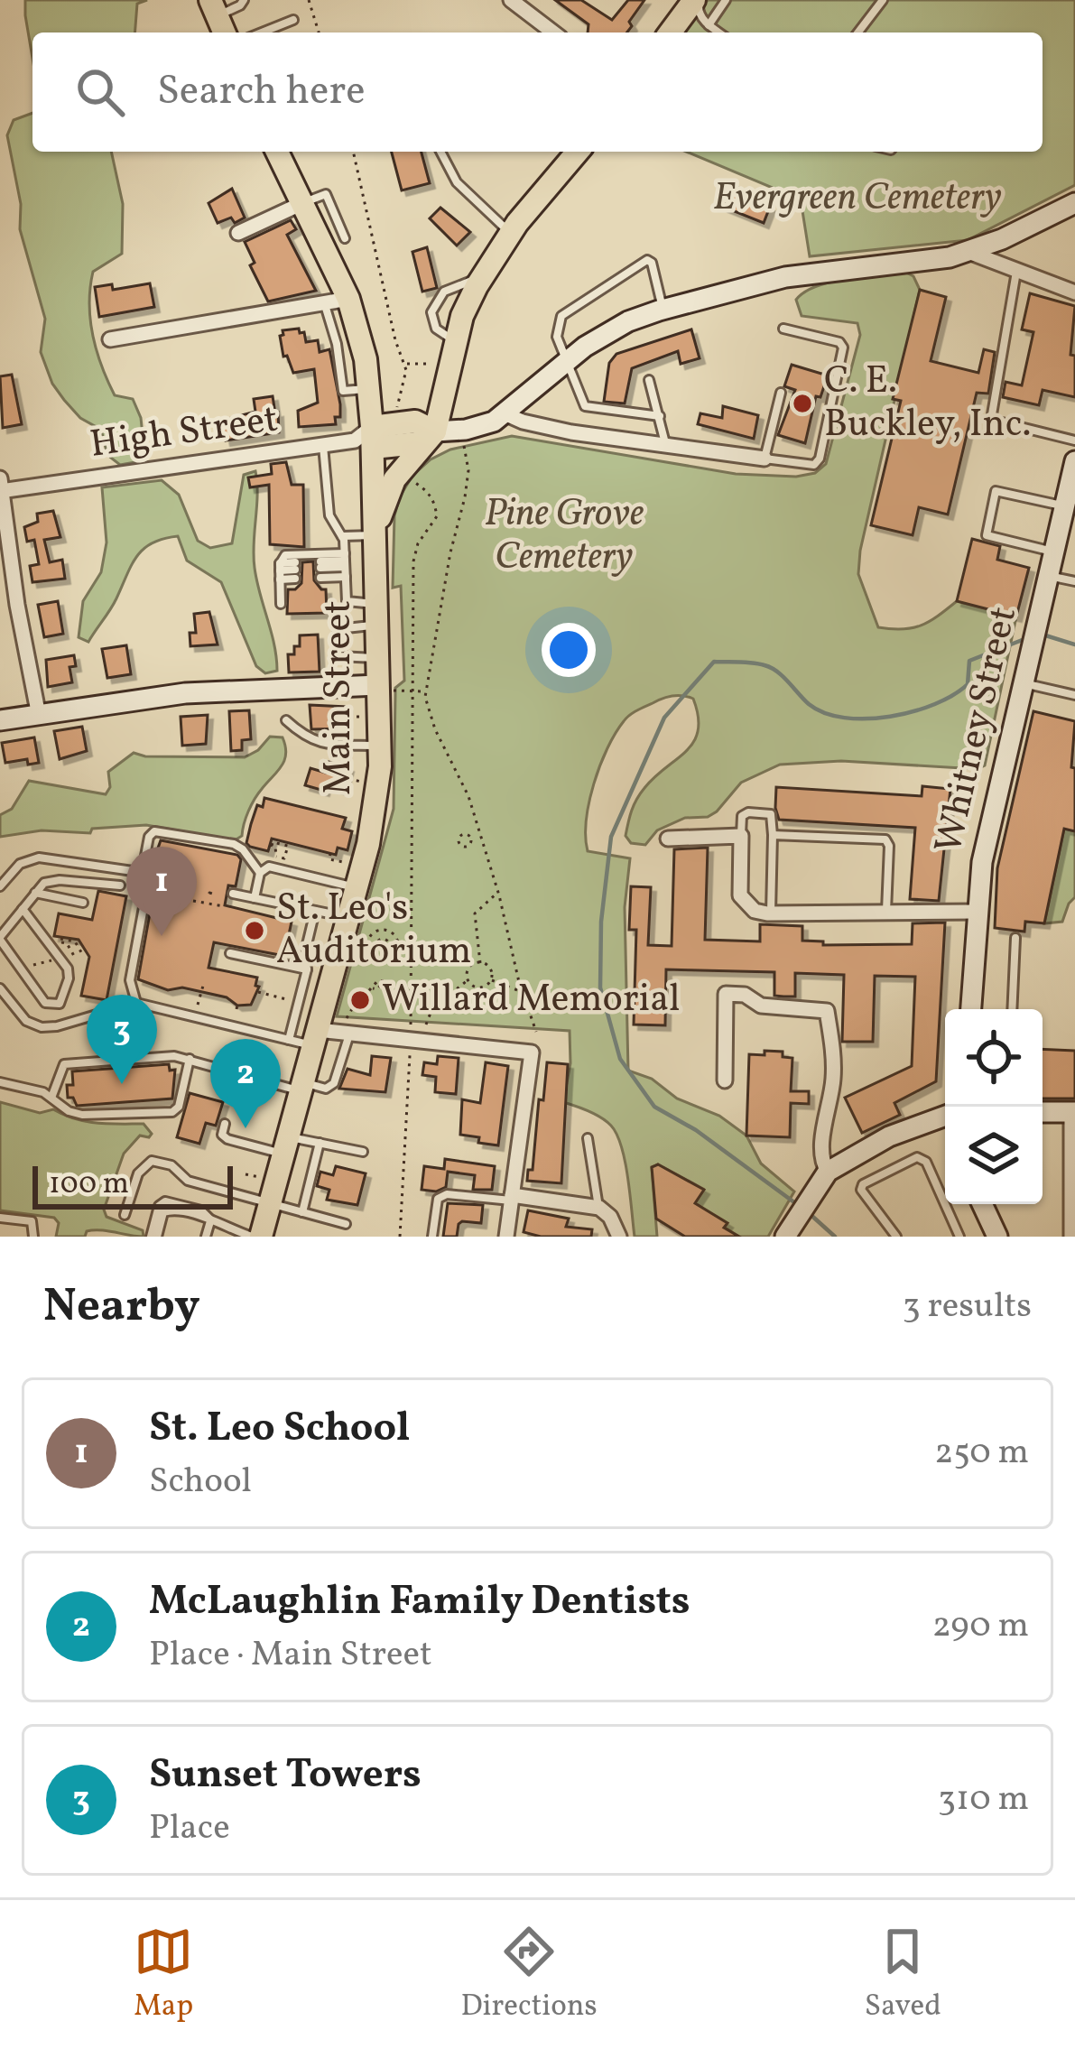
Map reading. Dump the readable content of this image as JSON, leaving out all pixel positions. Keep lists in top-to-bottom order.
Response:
{
  "streets": {
    "main road": ["Main Street", "Whitney Street"],
    "street": ["High Street"]
  },
  "crossings": [
    ["High Street", "Main Street"]
  ],
  "parks": ["Evergreen Cemetery", "Pine Grove Cemetery"],
  "places": ["C. E. Buckley, Inc.", "St. Leo's Auditorium", "Willard Memorial"],
  "scale_bar": "100 m",
  "page": {
    "search": "Search here",
    "pins": ["1", "3", "2"],
    "scale": "100 m",
    "heading": ["Nearby", "3 results"],
    "list": [
      {
        "mark": "1",
        "name": "St. Leo School",
        "note": "School",
        "value": "250 m"
      },
      {
        "mark": "2",
        "name": "McLaughlin Family Dentists",
        "note": "Place · Main Street",
        "value": "290 m"
      },
      {
        "mark": "3",
        "name": "Sunset Towers",
        "note": "Place",
        "value": "310 m"
      }
    ],
    "nav": ["Map", "Directions", "Saved"]
  }
}
